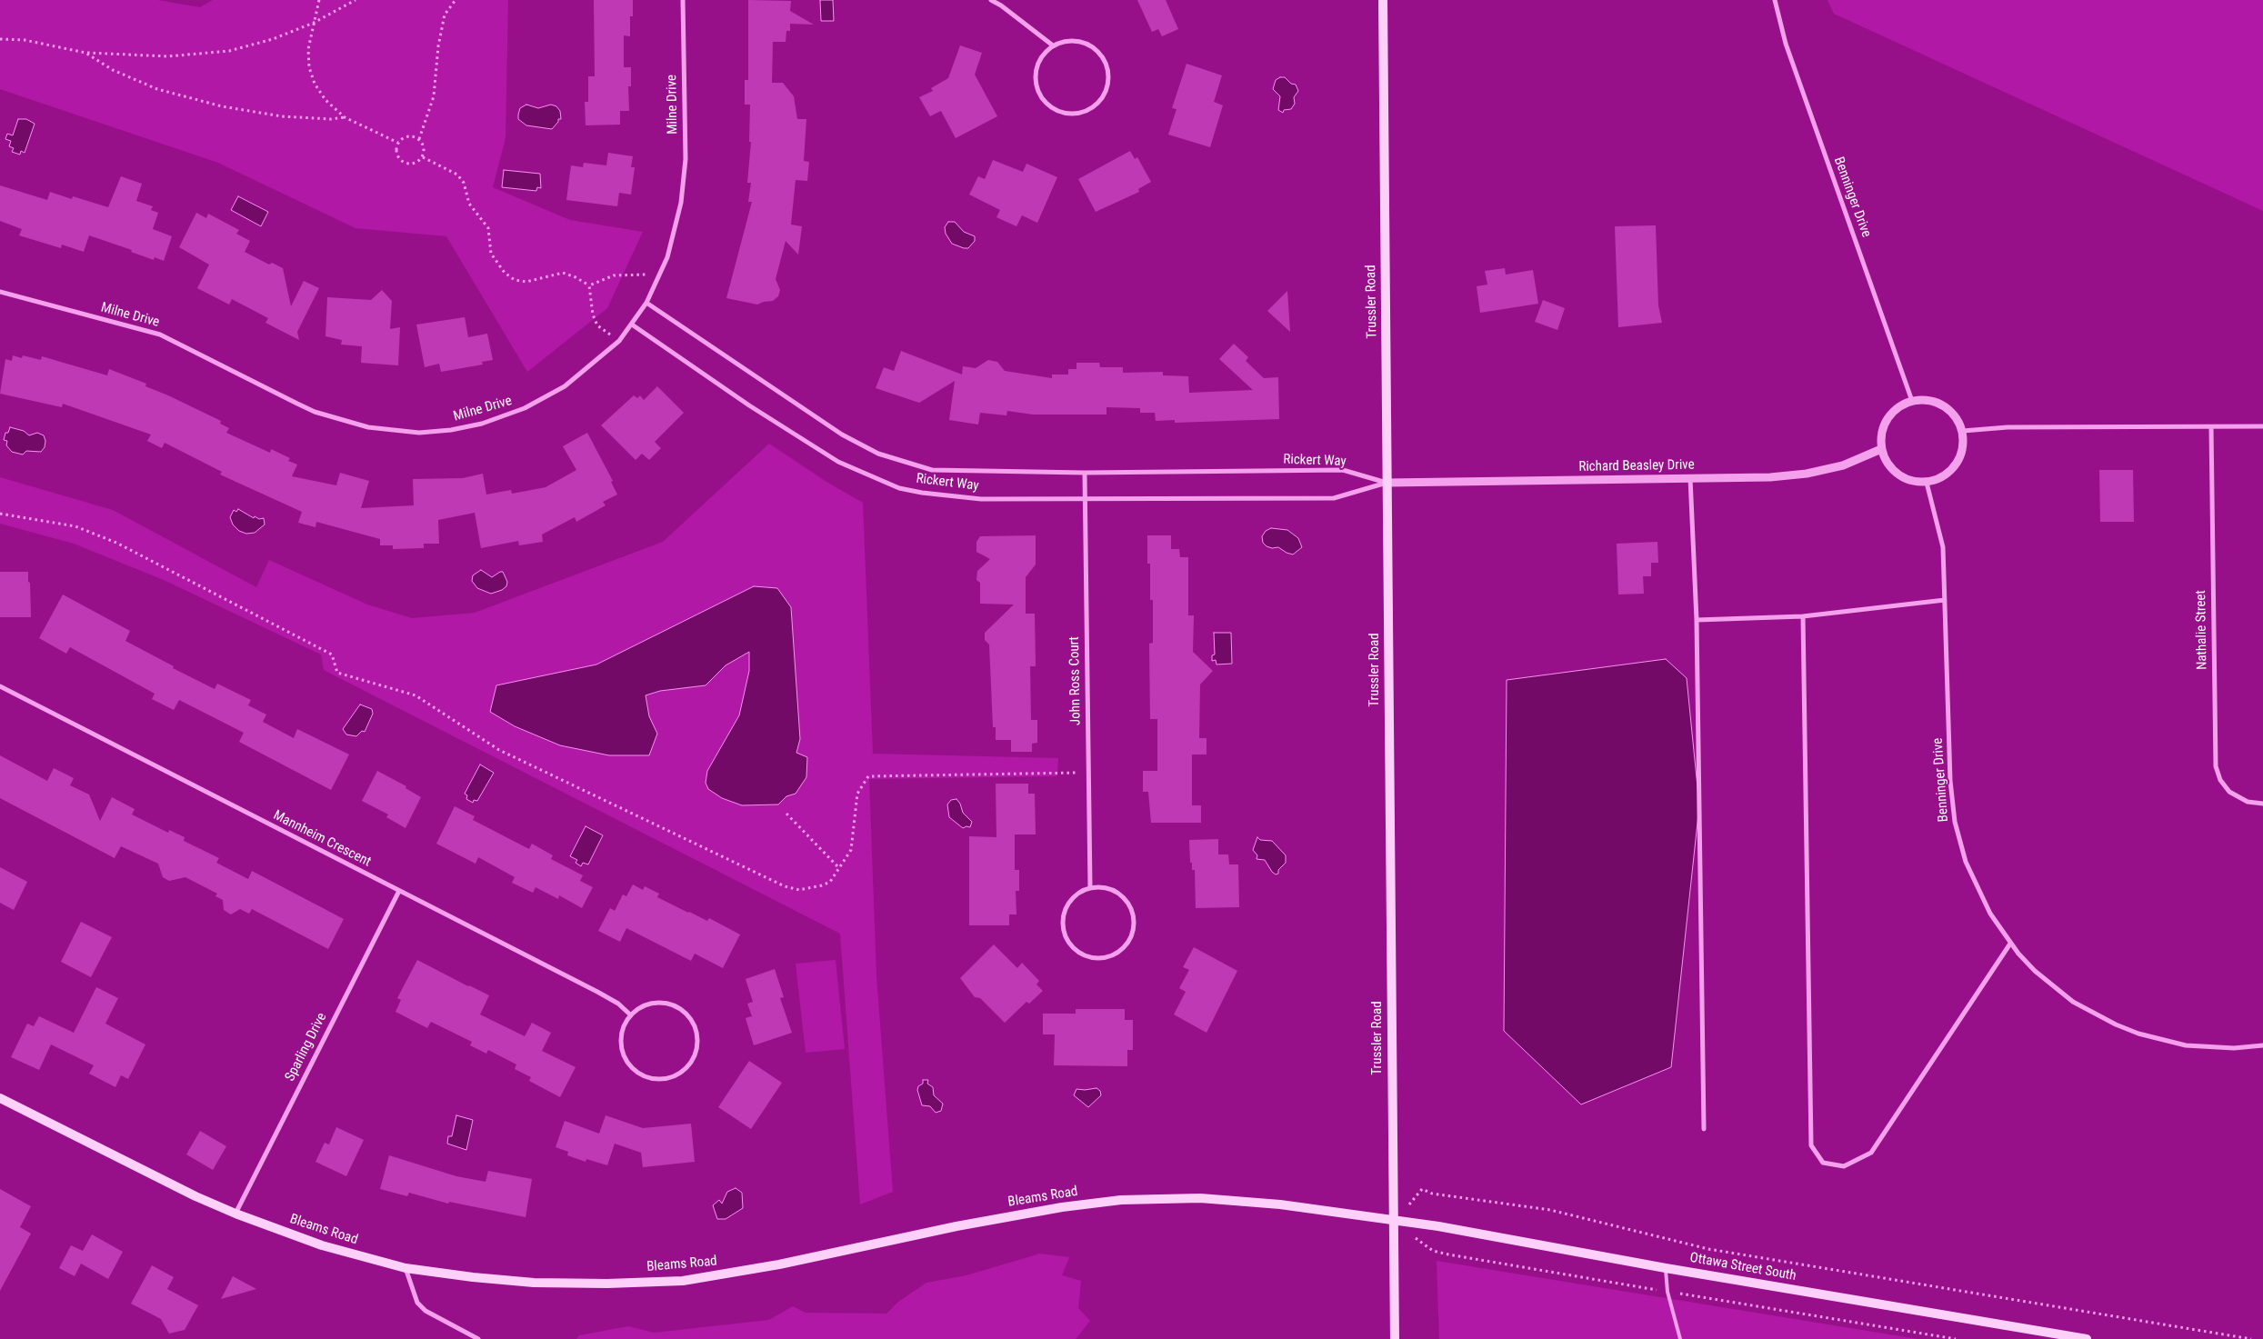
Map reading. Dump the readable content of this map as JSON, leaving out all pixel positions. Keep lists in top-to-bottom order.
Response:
{
  "streets": {
    "main road": ["Trussler Road", "Bleams Road", "Ottawa Street South"],
    "street": [
      "Milne Drive",
      "Benninger Drive",
      "Rickert Way",
      "Richard Beasley Drive",
      "Nathalie Street",
      "John Ross Court",
      "Mannheim Crescent",
      "Sparling Drive"
    ]
  },
  "crossings": [
    ["Milne Drive", "Rickert Way"],
    ["Benninger Drive", "Richard Beasley Drive"],
    ["Trussler Road", "Rickert Way"],
    ["Trussler Road", "Richard Beasley Drive"],
    ["Trussler Road", "Bleams Road"],
    ["Trussler Road", "Ottawa Street South"],
    ["Rickert Way", "Richard Beasley Drive"],
    ["Rickert Way", "John Ross Court"],
    ["Mannheim Crescent", "Sparling Drive"],
    ["Sparling Drive", "Bleams Road"],
    ["Bleams Road", "Ottawa Street South"]
  ]
}
